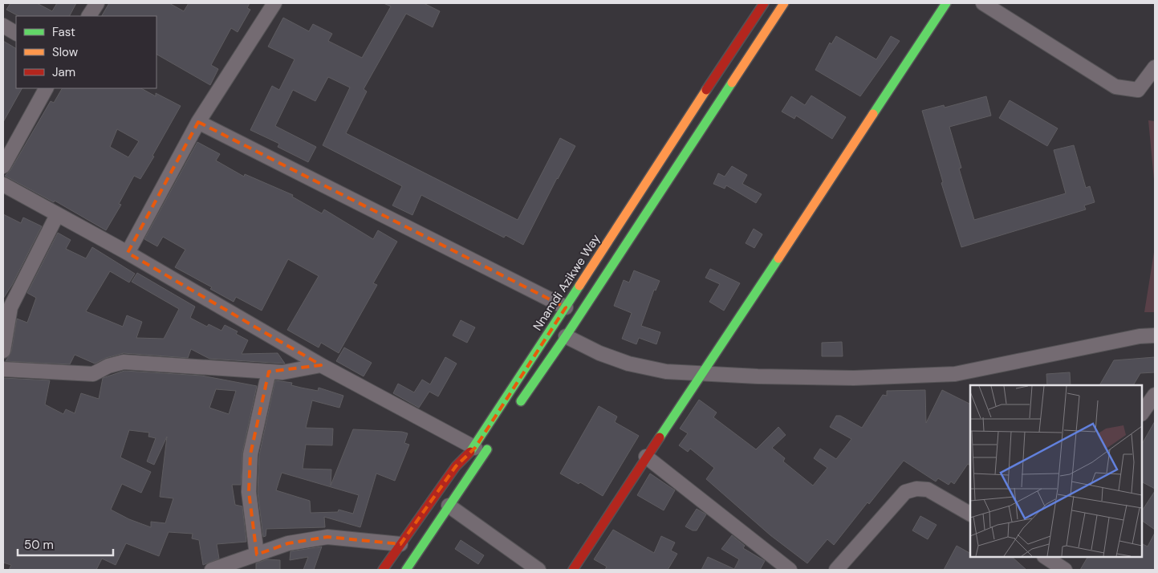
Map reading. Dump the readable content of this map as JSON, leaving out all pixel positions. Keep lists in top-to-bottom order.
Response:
{
  "streets": {
    "main road": ["Nnamdi Azikwe Way"]
  },
  "legend": ["Fast", "Slow", "Jam"],
  "scale_bar": "50 m"
}
